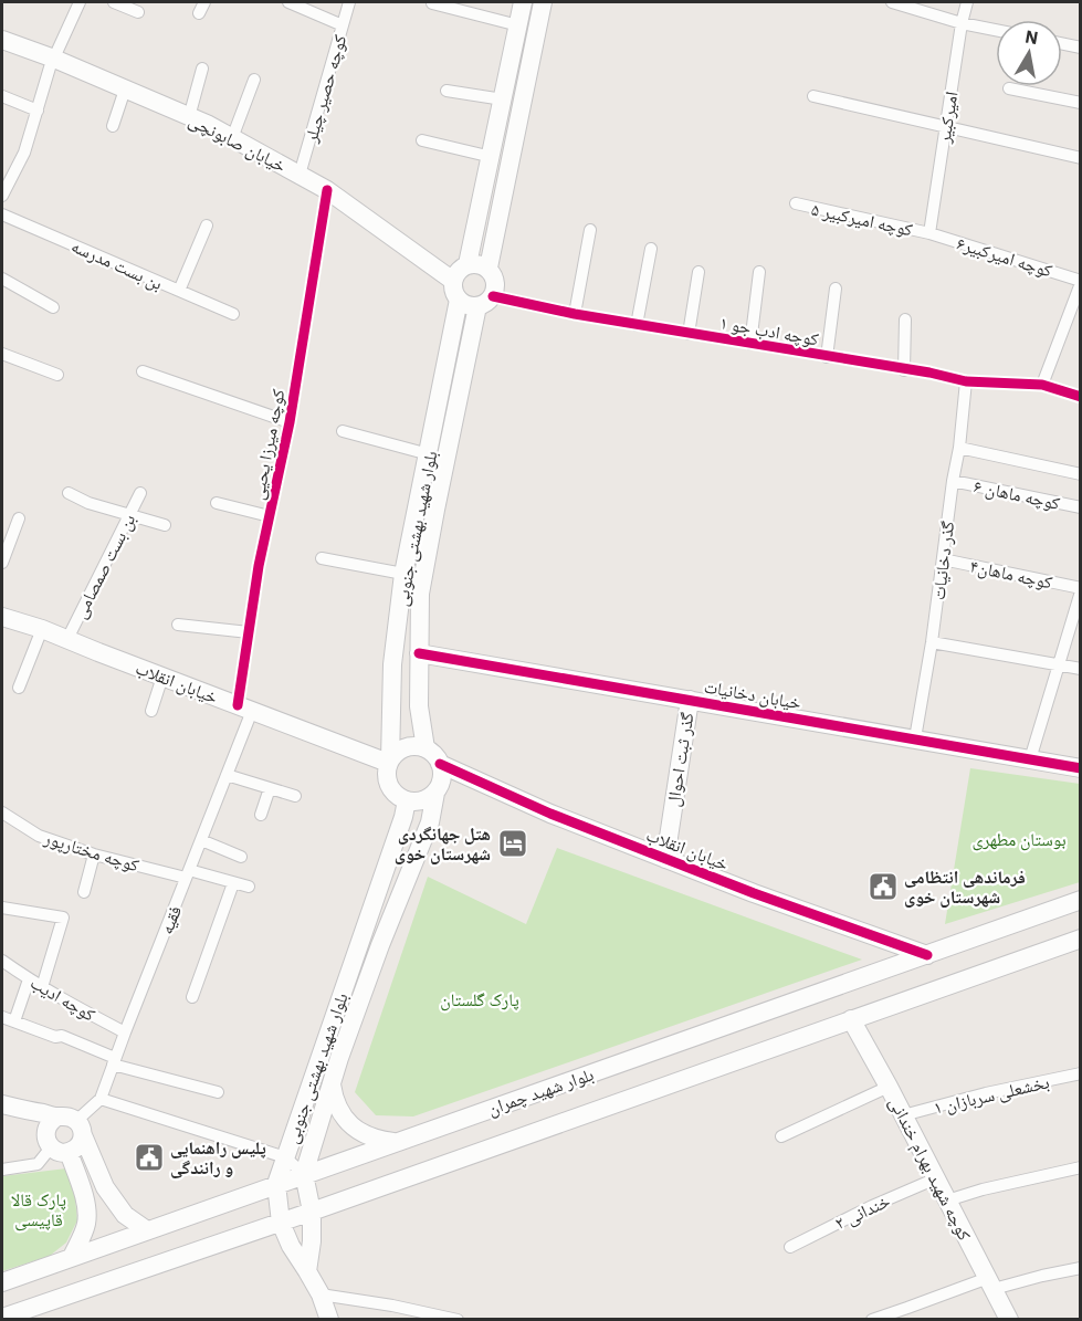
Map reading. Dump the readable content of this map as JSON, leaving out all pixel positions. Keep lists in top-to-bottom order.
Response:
{
  "streets": {
    "main road": [
      "خیابان صابونچی",
      "بلوار شهید بهشتی جنوبی",
      "خیابان انقلاب",
      "خیابان دخانیات",
      "گذر ثبت احوال",
      "بلوار شهید چمران",
      "کوچه شهید بهرام خندانی"
    ],
    "street": [
      "کوچه حصیر چیلر",
      "امیرکبیر",
      "کوچه امیرکبیر ۵",
      "کوچه امیرکبیر۶",
      "بن بست مدرسه",
      "کوچه ادب جو ۱",
      "کوچه میرزا یحیی",
      "کوچه ماهان ۶",
      "گذر دخانیات",
      "بن بست صمصامی",
      "کوچه ماهان۴",
      "کوچه مختارپور",
      "فقیه",
      "کوچه ادیب",
      "بخشعلی سربازان ۱",
      "خندانی ۲"
    ]
  },
  "crossings": [
    ["کوچه حصیر چیلر", "خیابان صابونچی"],
    ["امیرکبیر", "کوچه امیرکبیر ۵"],
    ["امیرکبیر", "کوچه امیرکبیر۶"],
    ["خیابان صابونچی", "کوچه ادب جو ۱"],
    ["خیابان صابونچی", "کوچه میرزا یحیی"],
    ["خیابان صابونچی", "بلوار شهید بهشتی جنوبی"],
    ["کوچه امیرکبیر ۵", "کوچه امیرکبیر۶"],
    ["کوچه ادب جو ۱", "بلوار شهید بهشتی جنوبی"],
    ["کوچه ادب جو ۱", "گذر دخانیات"],
    ["کوچه میرزا یحیی", "خیابان انقلاب"],
    ["کوچه میرزا یحیی", "فقیه"],
    ["کوچه ماهان ۶", "گذر دخانیات"],
    ["بلوار شهید بهشتی جنوبی", "خیابان انقلاب"],
    ["بلوار شهید بهشتی جنوبی", "خیابان دخانیات"],
    ["بلوار شهید بهشتی جنوبی", "بلوار شهید چمران"],
    ["گذر دخانیات", "کوچه ماهان۴"],
    ["گذر دخانیات", "خیابان دخانیات"],
    ["بن بست صمصامی", "خیابان انقلاب"],
    ["خیابان انقلاب", "گذر ثبت احوال"],
    ["خیابان انقلاب", "فقیه"],
    ["خیابان انقلاب", "بلوار شهید چمران"],
    ["خیابان دخانیات", "گذر ثبت احوال"],
    ["کوچه مختارپور", "فقیه"],
    ["فقیه", "کوچه ادیب"],
    ["بلوار شهید چمران", "کوچه شهید بهرام خندانی"],
    ["بخشعلی سربازان ۱", "کوچه شهید بهرام خندانی"],
    ["کوچه شهید بهرام خندانی", "خندانی ۲"]
  ],
  "parks": ["بوستان مطهری", "پارک گلستان", "پارک قالا قاپیسی"],
  "places": {
    "hotel": ["هتل جهانگردی شهرستان خوی"],
    "public building": ["فرماندهی انتظامی شهرستان خوی", "پلیس راهنمایی و رانندگی"]
  },
  "north": "top"
}
